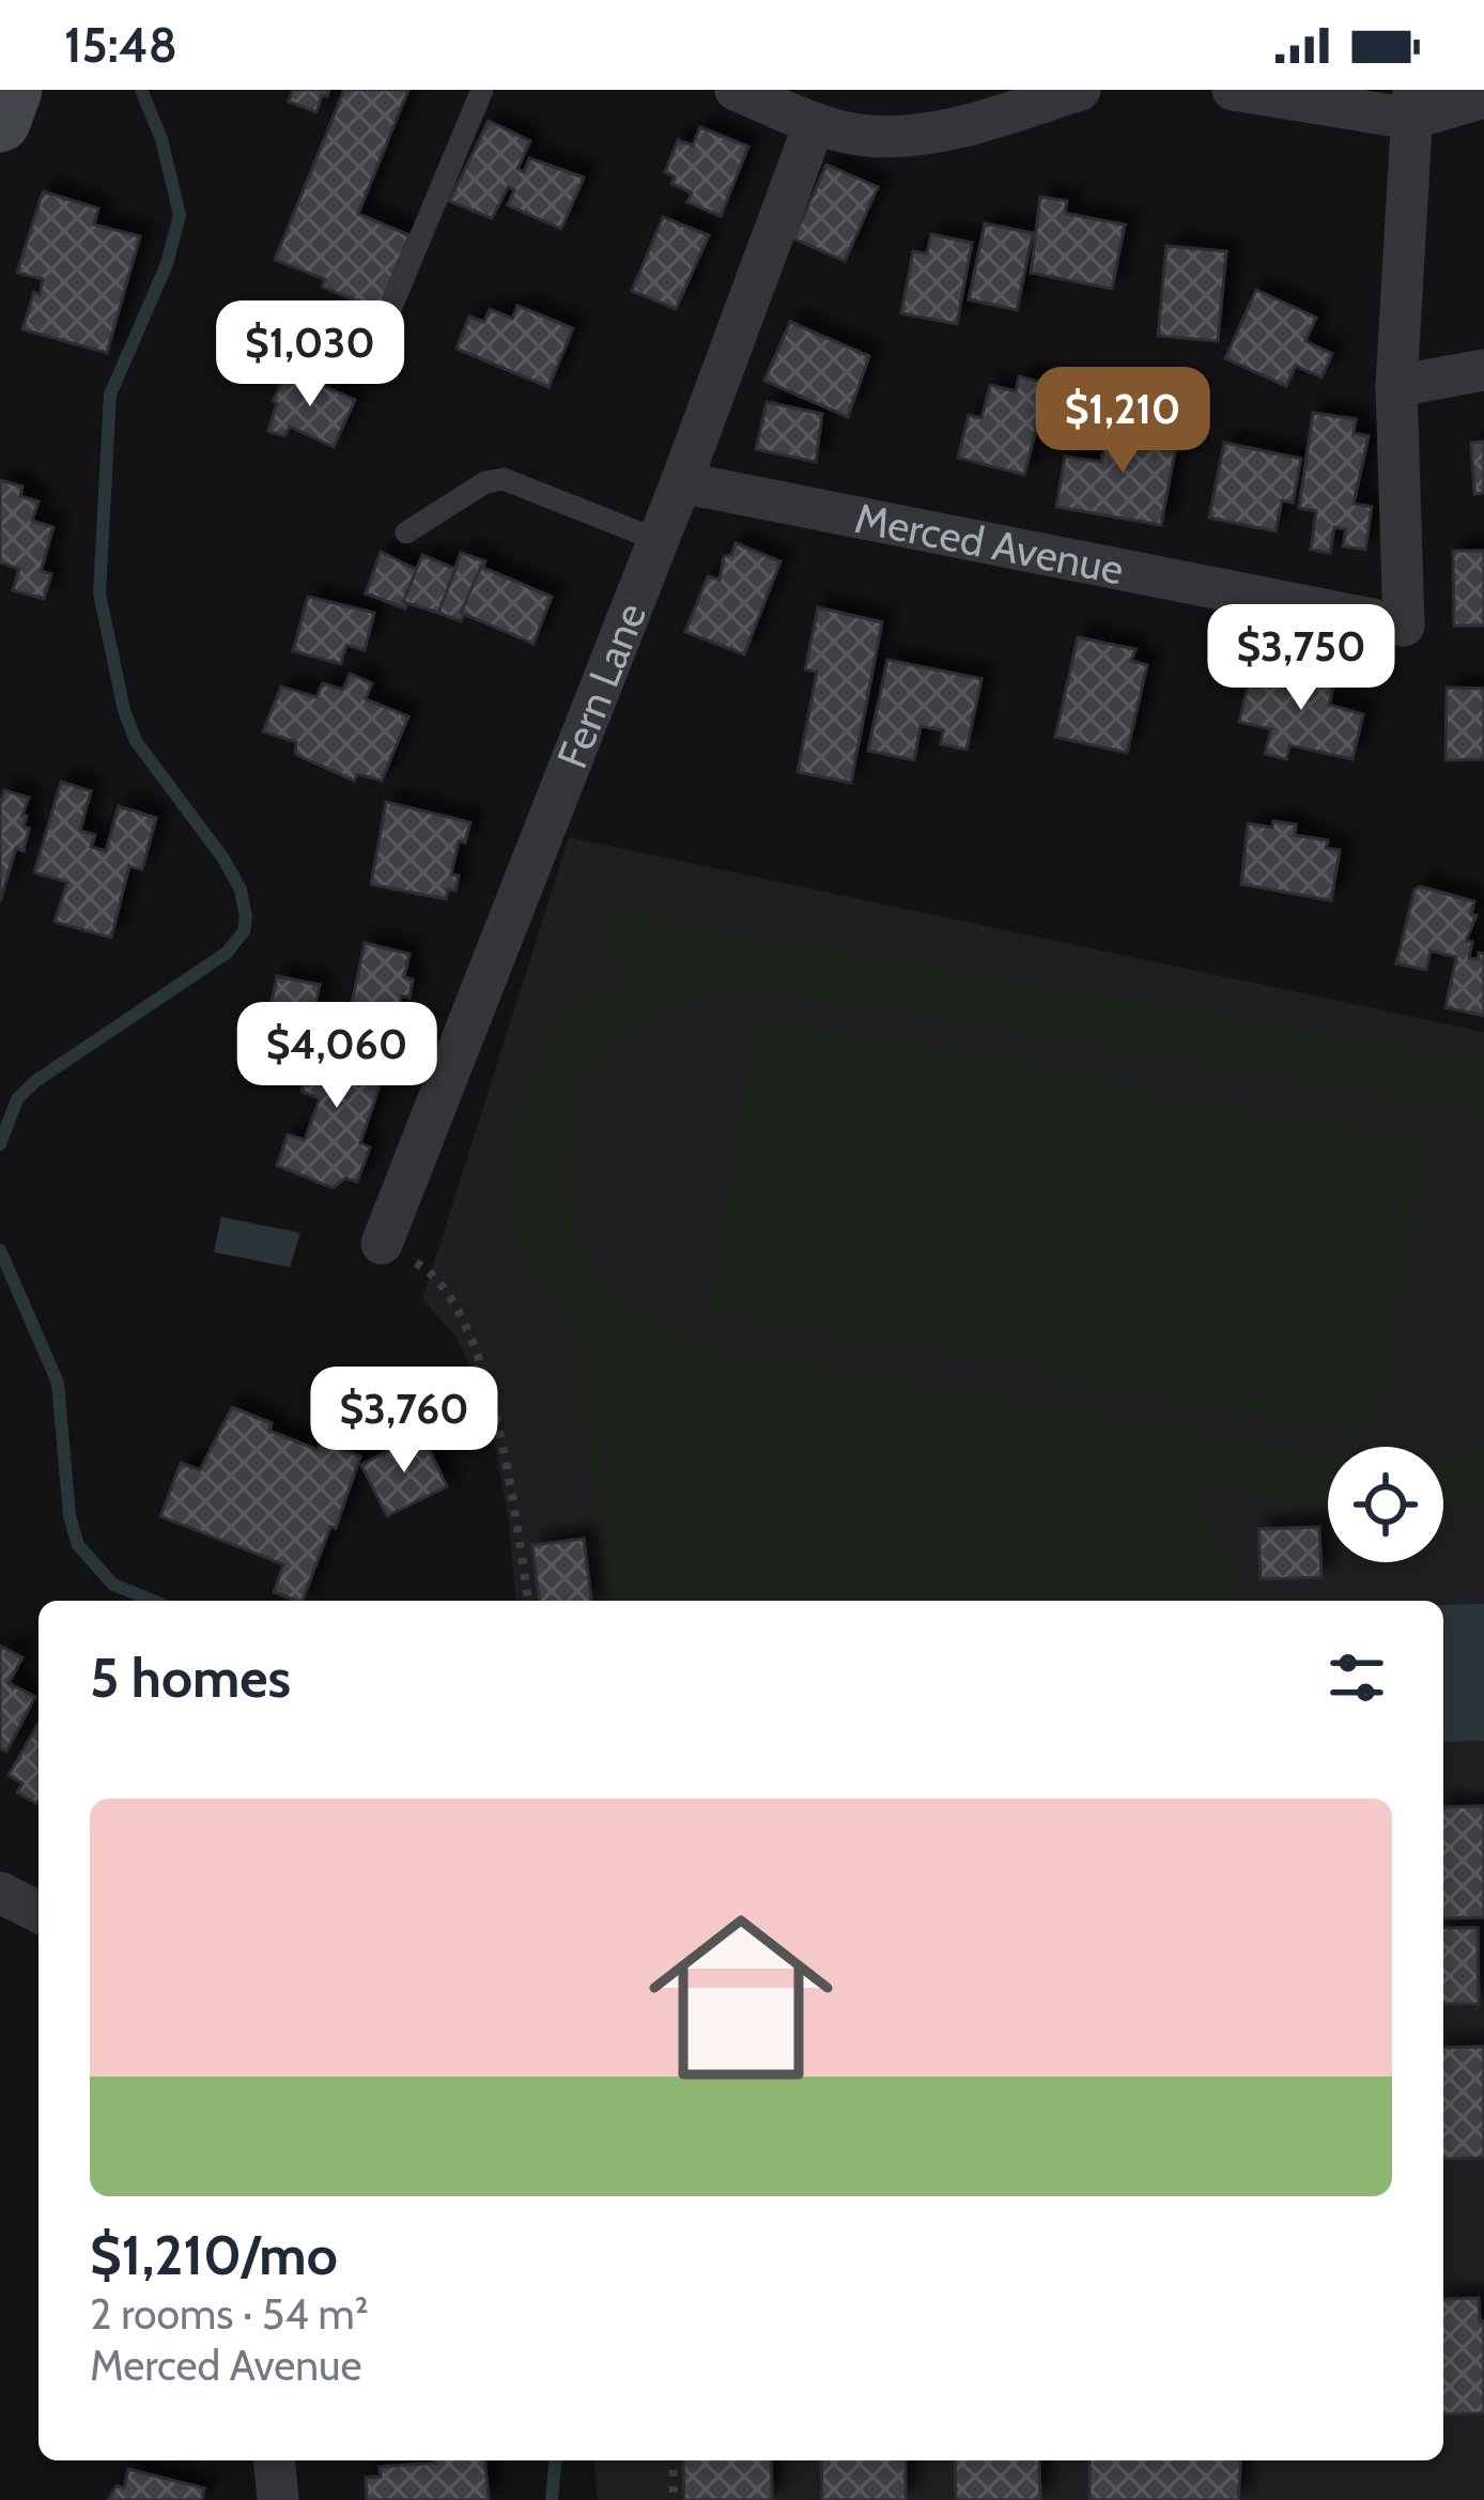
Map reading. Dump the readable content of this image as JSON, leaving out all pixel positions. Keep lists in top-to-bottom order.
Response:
{
  "streets": {
    "street": ["Merced Avenue", "Fern Lane"]
  },
  "crossings": [
    ["Merced Avenue", "Fern Lane"]
  ],
  "page": {
    "status": "15:48",
    "price": [
      "$1,030",
      "$1,210",
      "$3,750",
      "$4,060",
      "$3,760"
    ],
    "heading": "5 homes",
    "list": [
      {
        "name": "$1,210/mo",
        "note": "2 rooms · 54 m² · Merced Avenue"
      }
    ]
  }
}
